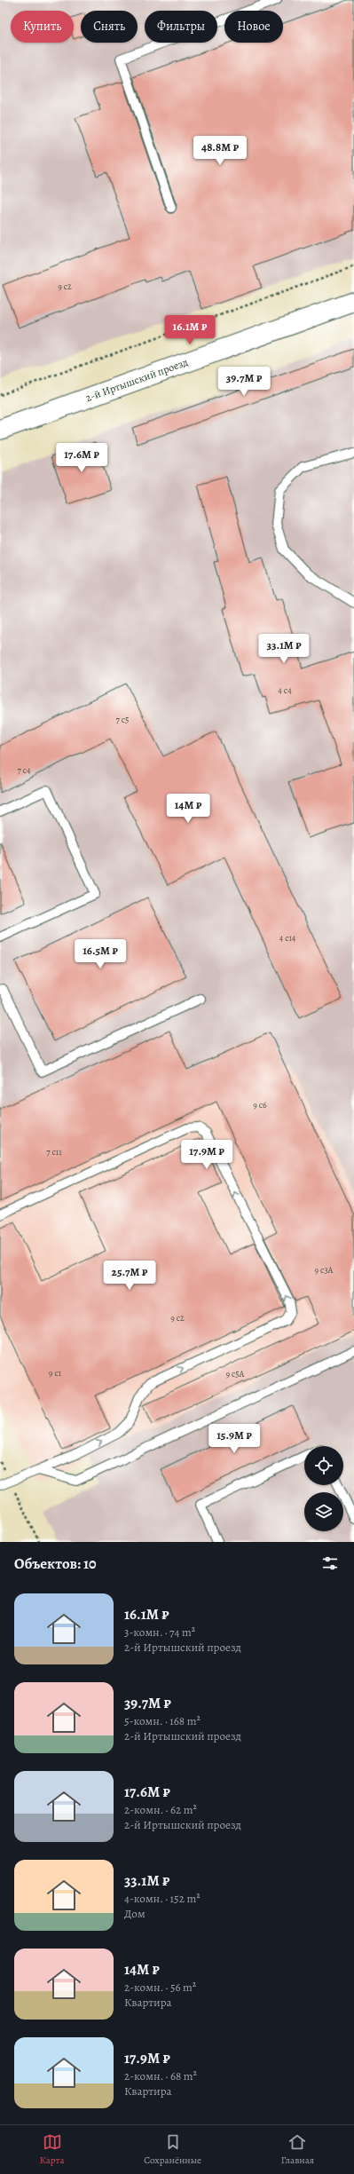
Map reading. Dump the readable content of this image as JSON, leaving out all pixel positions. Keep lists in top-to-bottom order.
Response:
{
  "streets": {
    "main road": ["2-й Иртышский проезд"]
  },
  "house_numbers": [
    "9 с2",
    "4 с4",
    "7 с5",
    "7 с4",
    "4 c14",
    "9 с6",
    "7 с11",
    "9 с3А",
    "9 c2",
    "9 с1",
    "9 c5A"
  ],
  "page": {
    "chip": [
      "Купить",
      "Снять",
      "Фильтры",
      "Новое"
    ],
    "price": [
      "48.8M ₽",
      "16.1M ₽",
      "39.7M ₽",
      "17.6M ₽",
      "33.1M ₽",
      "14M ₽",
      "16.5M ₽",
      "17.9M ₽",
      "25.7M ₽",
      "15.9M ₽"
    ],
    "heading": "Объектов: 10",
    "list": [
      {
        "name": "16.1M ₽",
        "note": "3-комн. · 74 m² · 2-й Иртышский проезд"
      },
      {
        "name": "39.7M ₽",
        "note": "5-комн. · 168 m² · 2-й Иртышский проезд"
      },
      {
        "name": "17.6M ₽",
        "note": "2-комн. · 62 m² · 2-й Иртышский проезд"
      },
      {
        "name": "33.1M ₽",
        "note": "4-комн. · 152 m² · Дом"
      },
      {
        "name": "14M ₽",
        "note": "2-комн. · 56 m² · Квартира"
      },
      {
        "name": "17.9M ₽",
        "note": "2-комн. · 68 m² · Квартира"
      }
    ],
    "tabs": ["Карта", "Сохранённые", "Главная"]
  }
}
